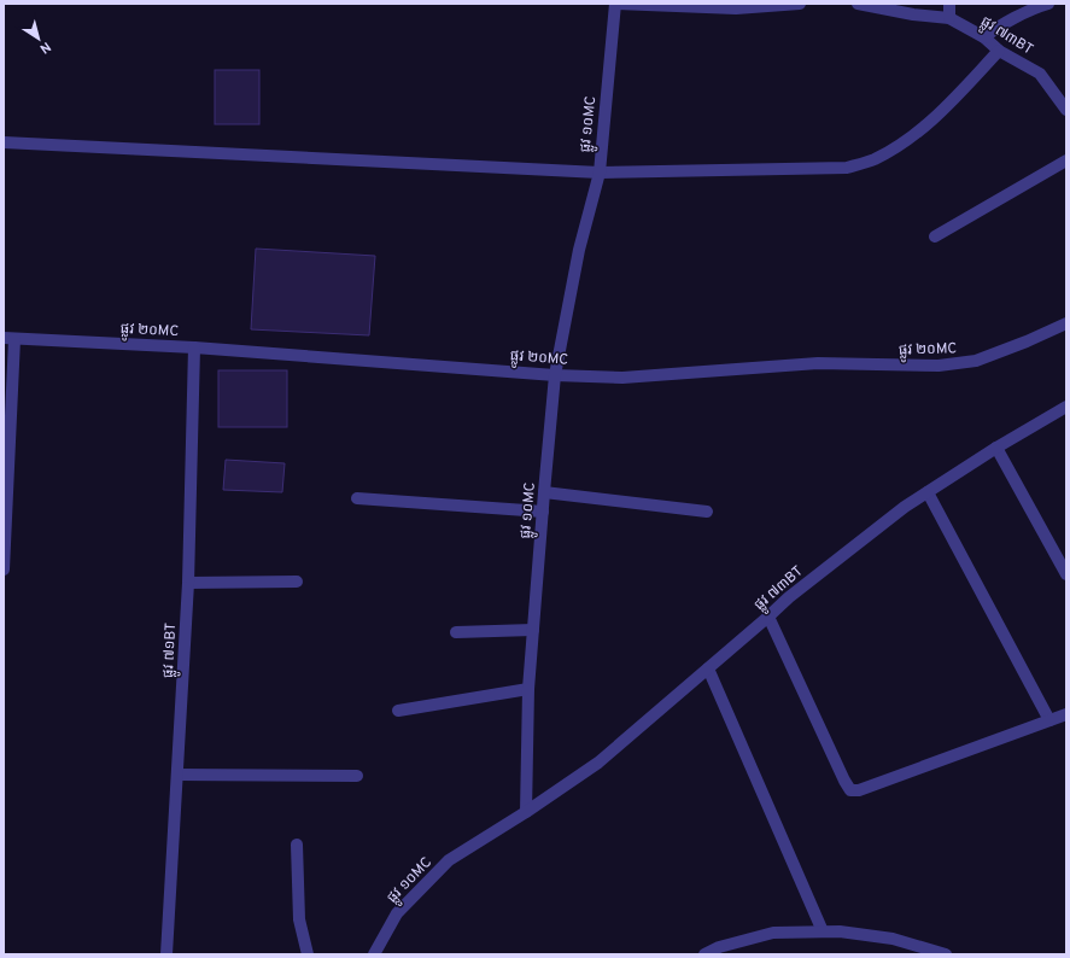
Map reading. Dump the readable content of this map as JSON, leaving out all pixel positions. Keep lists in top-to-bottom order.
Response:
{
  "streets": {
    "street": [
      "ផ្លូវ ៧៣BT",
      "ផ្លូវ ១០MC",
      "ផ្លូវ ២០MC",
      "ផ្លូវ ៧១BT"
    ]
  },
  "crossings": [
    ["ផ្លូវ ៧៣BT", "ផ្លូវ ១០MC"],
    ["ផ្លូវ ១០MC", "ផ្លូវ ២០MC"],
    ["ផ្លូវ ២០MC", "ផ្លូវ ៧១BT"]
  ],
  "north": "bottom right"
}
